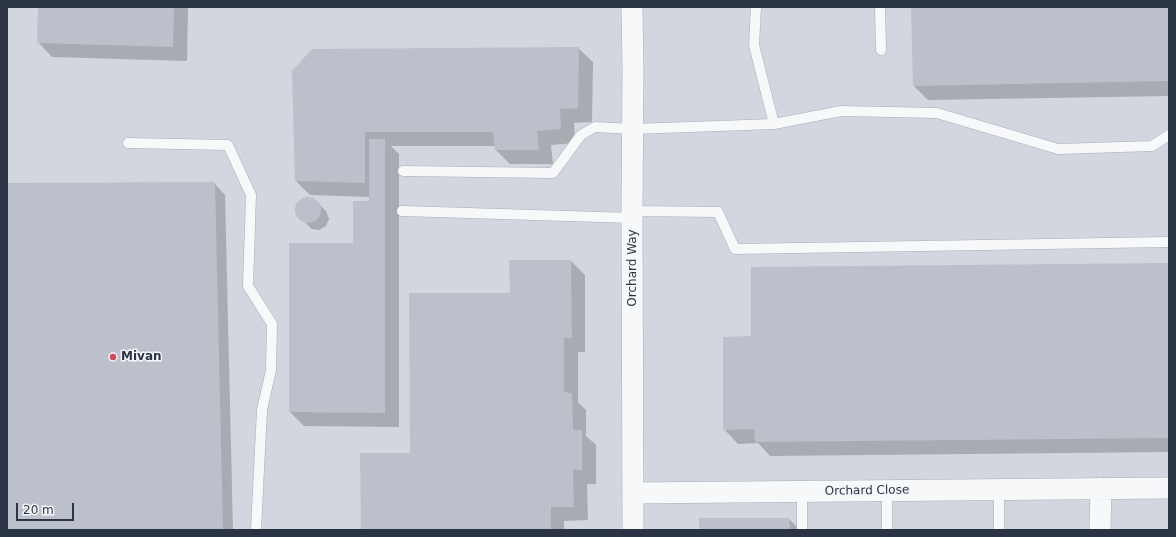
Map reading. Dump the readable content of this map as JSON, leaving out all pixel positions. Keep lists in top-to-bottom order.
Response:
{
  "streets": {
    "street": ["Orchard Way", "Orchard Close"]
  },
  "crossings": [
    ["Orchard Way", "Orchard Close"]
  ],
  "places": ["Mivan"],
  "scale_bar": "20 m"
}
